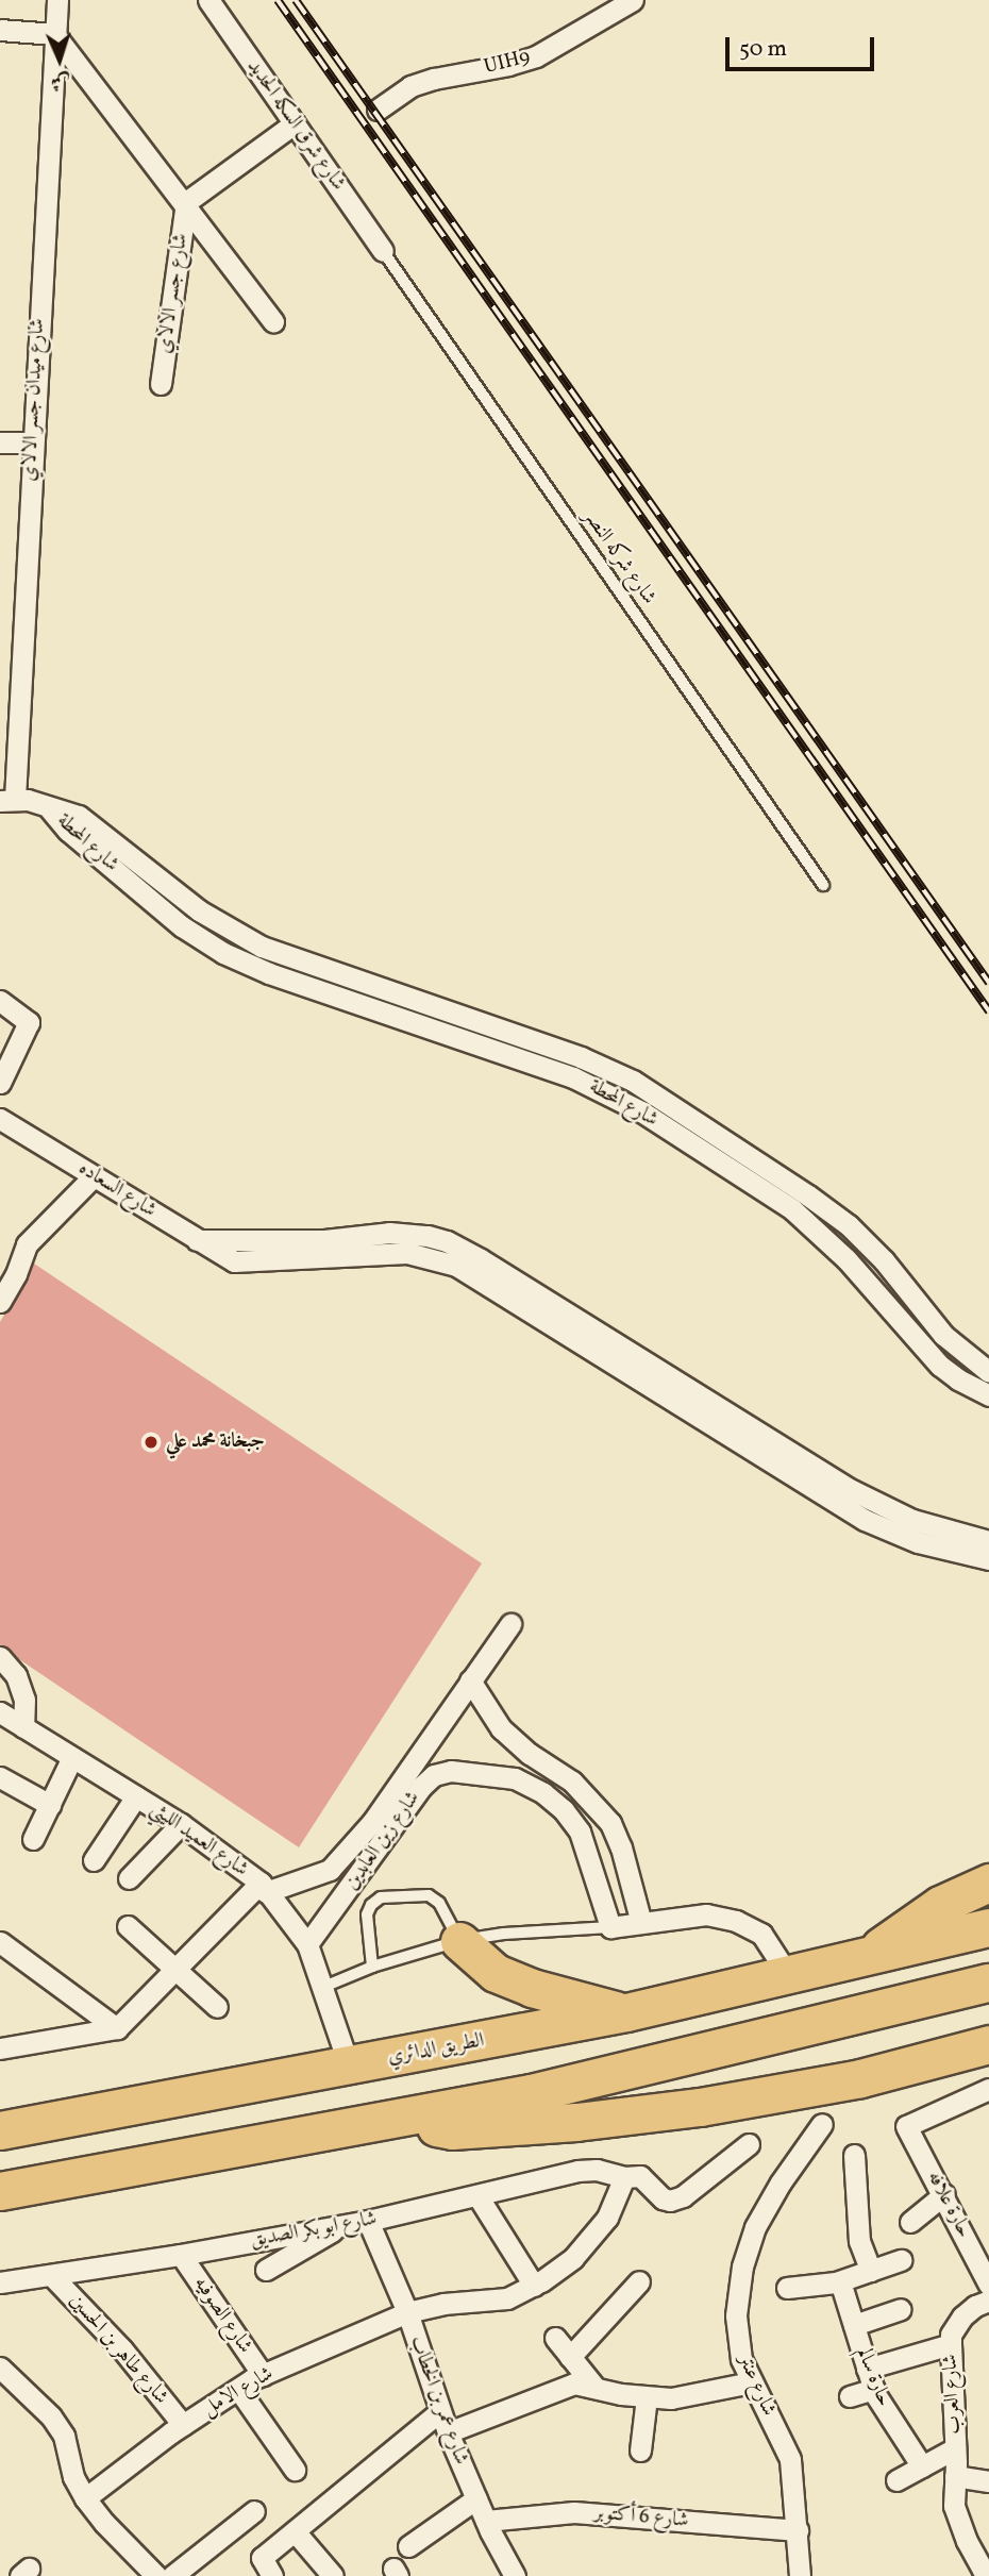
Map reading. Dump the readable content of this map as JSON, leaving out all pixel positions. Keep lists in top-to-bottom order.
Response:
{
  "streets": {
    "highway": ["الطريق الدائري"],
    "street": [
      "UIH9",
      "شارع شرق السكه الحديد",
      "شارع جسر الالاي",
      "شارع ميدان جسر الالاي",
      "شارع المحطة",
      "شارع السعاده",
      "شارع العميد الليثي",
      "شارع زين العابدين",
      "حارة علافه",
      "شارع ابو بكر الصديق",
      "شارع الصوفيه",
      "شارع طاهر بن الحسين",
      "حارة سالم",
      "شارع عنتر",
      "شارع الامل",
      "شارع العرب",
      "شارع عمر بن الخطاب",
      "شارع 6 أكتوبر"
    ],
    "lane": ["شارع شركه النصر"]
  },
  "crossings": [
    ["شارع شرق السكه الحديد", "شارع شركه النصر"],
    ["شارع جسر الالاي", "شارع ميدان جسر الالاي"],
    ["شارع العميد الليثي", "شارع زين العابدين"],
    ["شارع العميد الليثي", "الطريق الدائري"],
    ["شارع ابو بكر الصديق", "شارع الصوفيه"],
    ["شارع ابو بكر الصديق", "شارع طاهر بن الحسين"],
    ["شارع ابو بكر الصديق", "شارع الامل"],
    ["شارع ابو بكر الصديق", "شارع عمر بن الخطاب"],
    ["شارع الصوفيه", "شارع الامل"],
    ["شارع طاهر بن الحسين", "شارع الامل"],
    ["شارع عنتر", "شارع 6 أكتوبر"],
    ["شارع الامل", "شارع عمر بن الخطاب"],
    ["شارع عمر بن الخطاب", "شارع 6 أكتوبر"]
  ],
  "places": ["جبخانة محمد علي"],
  "scale_bar": "50 m",
  "north": "bottom"
}
